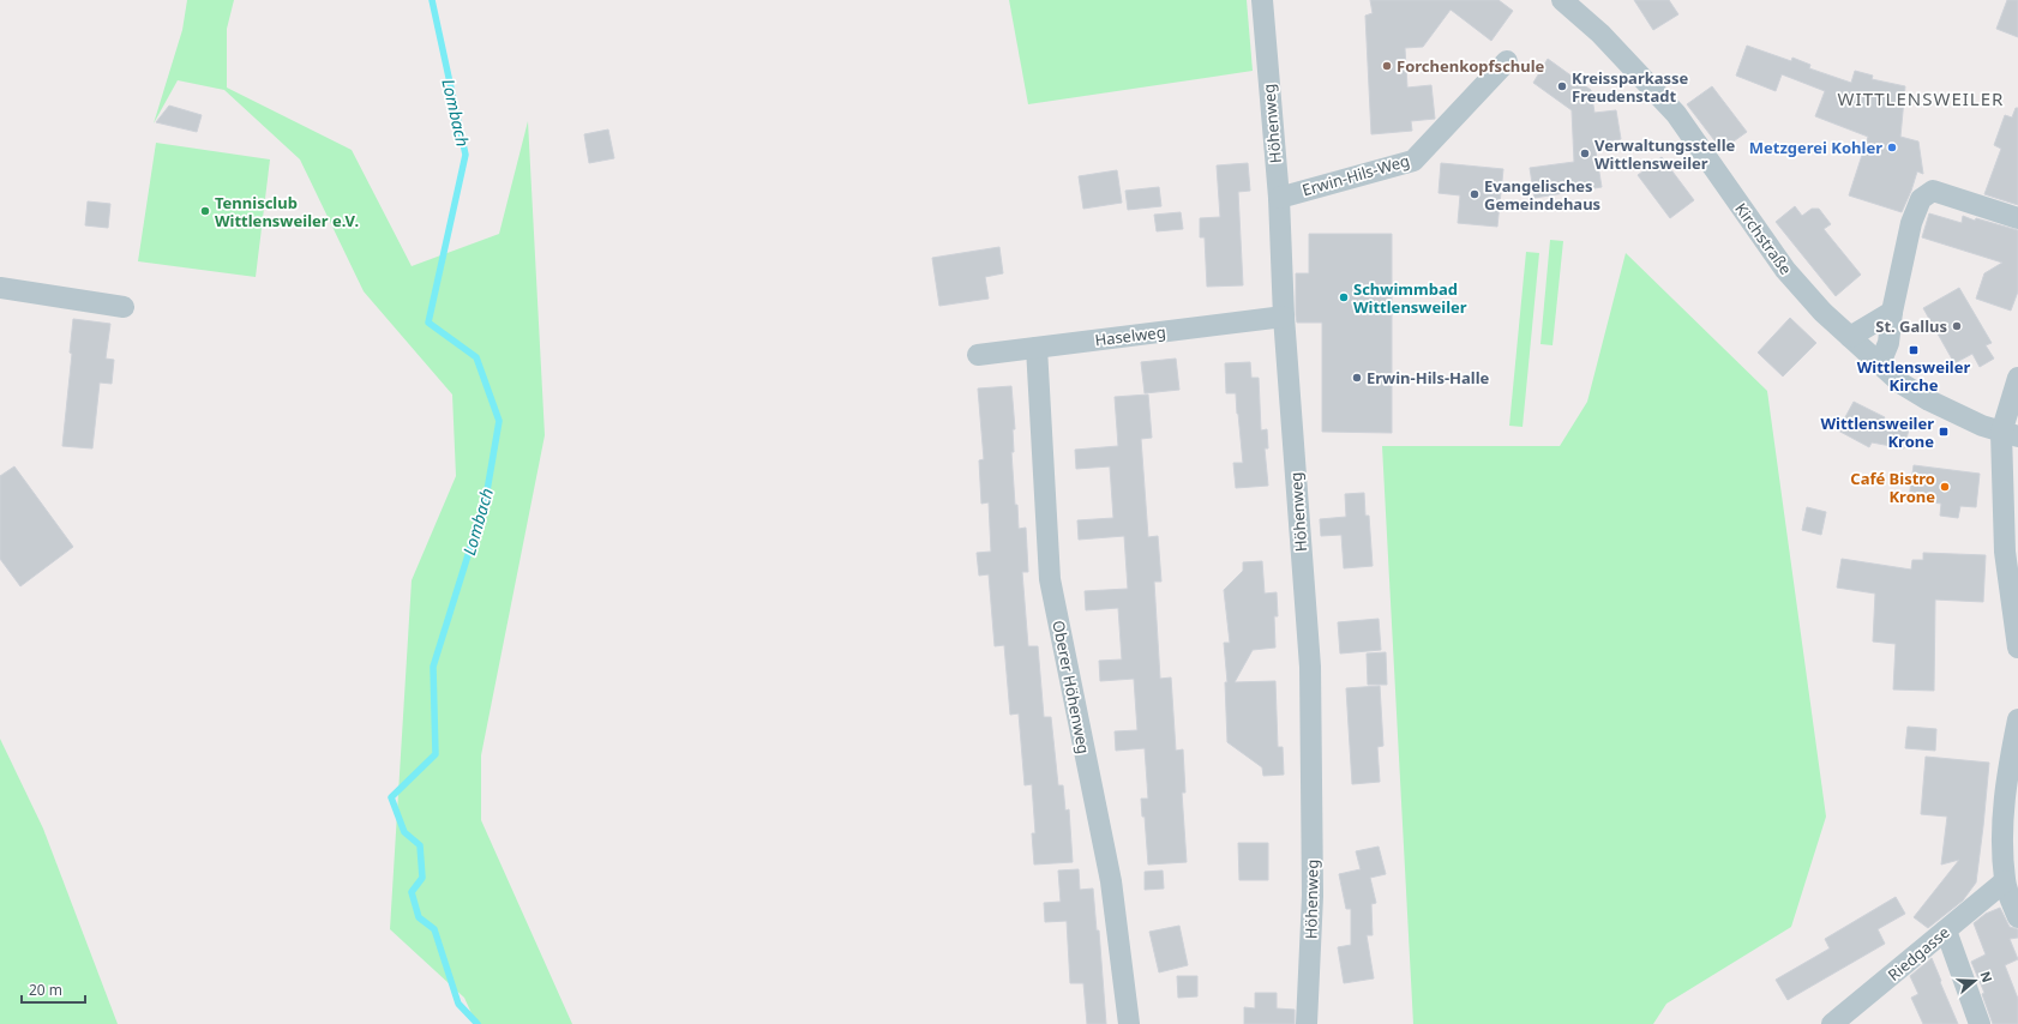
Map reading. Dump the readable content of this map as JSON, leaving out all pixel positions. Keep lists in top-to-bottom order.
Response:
{
  "streets": {
    "street": [
      "Höhenweg",
      "Erwin-Hils-Weg",
      "Kirchstraße",
      "Haselweg",
      "Oberer Höhenweg",
      "Riedgasse"
    ]
  },
  "crossings": [
    ["Höhenweg", "Erwin-Hils-Weg"],
    ["Höhenweg", "Haselweg"],
    ["Haselweg", "Oberer Höhenweg"]
  ],
  "districts": ["WITTLENSWEILER"],
  "water": ["Lombach"],
  "places": {
    "other": [
      "Forchenkopfschule",
      "Kreissparkasse Freudenstadt",
      "Metzgerei Kohler",
      "Verwaltungsstelle Wittlensweiler",
      "Evangelisches Gemeindehaus",
      "Tennisclub Wittlensweiler e.V.",
      "Schwimmbad Wittlensweiler",
      "St. Gallus",
      "Erwin-Hils-Halle",
      "Café Bistro Krone"
    ],
    "transit": ["Wittlensweiler Kirche", "Wittlensweiler Krone"]
  },
  "scale_bar": "20 m",
  "north": "right"
}
